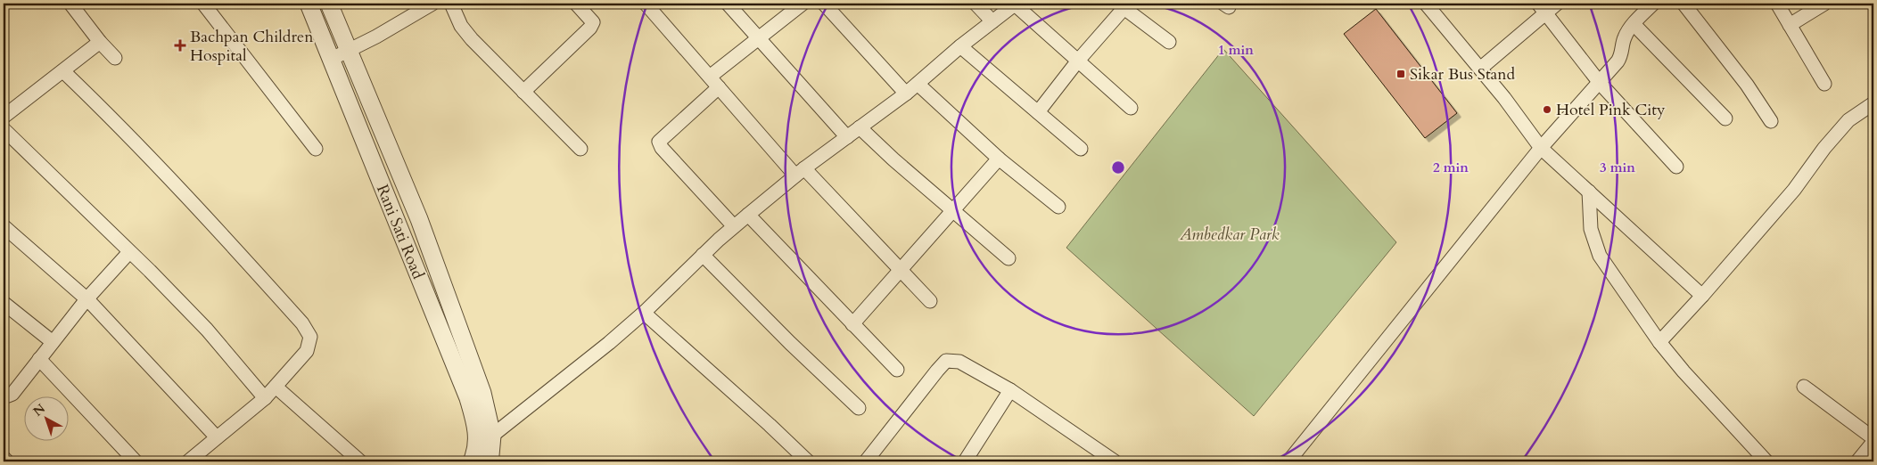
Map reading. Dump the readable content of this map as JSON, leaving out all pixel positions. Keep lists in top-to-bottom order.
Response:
{
  "streets": {
    "street": ["Rani Sati Road"]
  },
  "parks": ["Ambedkar Park"],
  "places": {
    "health": ["Bachpan Children Hospital"],
    "transit": ["Sikar Bus Stand"],
    "other": ["Hotel Pink City"]
  },
  "north": "top left",
  "rings": ["1 min", "2 min", "3 min"]
}
